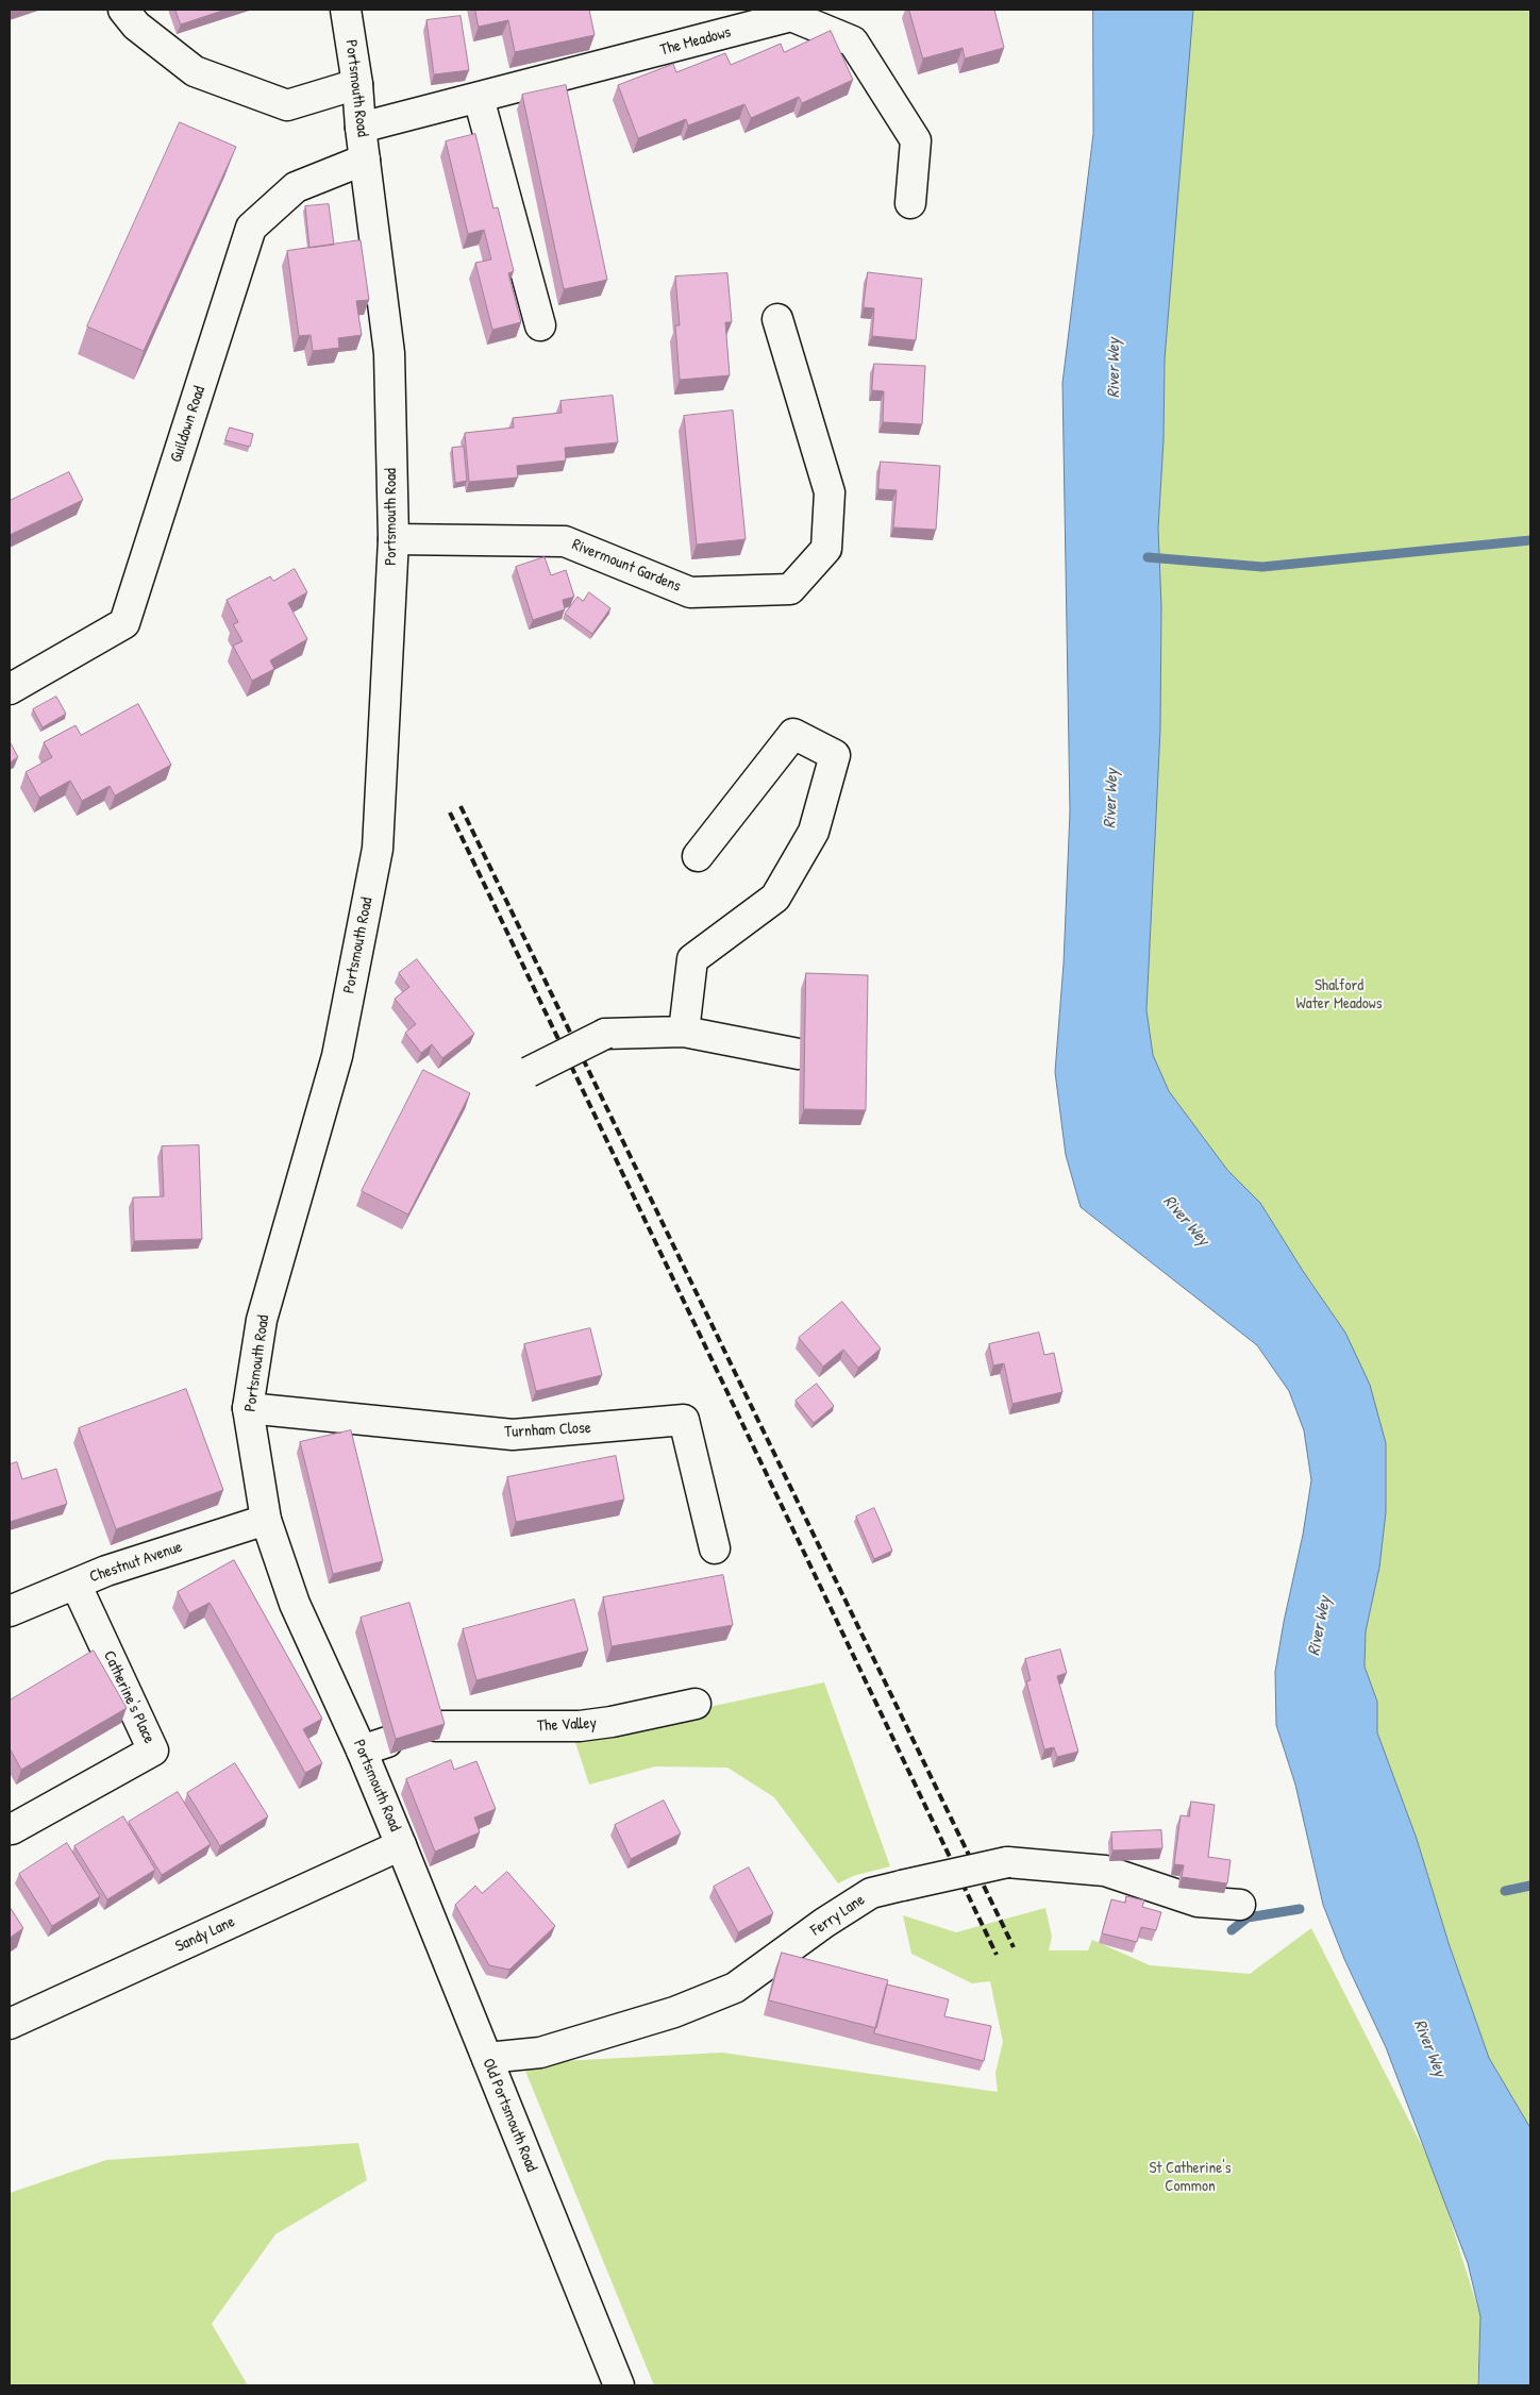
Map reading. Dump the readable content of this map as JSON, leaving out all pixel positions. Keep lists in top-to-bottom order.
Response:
{
  "streets": {
    "street": [
      "The Meadows",
      "Portsmouth Road",
      "Guildown Road",
      "Rivermount Gardens",
      "Turnham Close",
      "Chestnut Avenue",
      "Catherine's Place",
      "The Valley",
      "Ferry Lane",
      "Sandy Lane",
      "Old Portsmouth Road"
    ]
  },
  "crossings": [
    ["The Meadows", "Portsmouth Road"],
    ["Portsmouth Road", "Guildown Road"],
    ["Portsmouth Road", "Rivermount Gardens"],
    ["Portsmouth Road", "Turnham Close"],
    ["Portsmouth Road", "Chestnut Avenue"],
    ["Portsmouth Road", "Sandy Lane"],
    ["Portsmouth Road", "Old Portsmouth Road"],
    ["Chestnut Avenue", "Catherine's Place"],
    ["Ferry Lane", "Old Portsmouth Road"],
    ["Sandy Lane", "Old Portsmouth Road"]
  ],
  "water": ["River Wey"],
  "parks": ["Shalford Water Meadows", "St Catherine's Common"]
}
